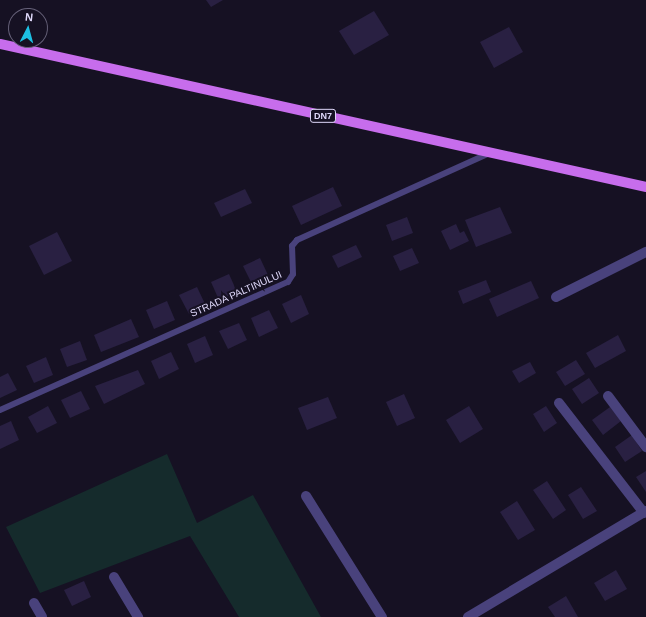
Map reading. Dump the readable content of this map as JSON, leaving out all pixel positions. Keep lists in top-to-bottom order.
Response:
{
  "streets": {
    "main road": ["DN7"],
    "lane": ["STRADA PALTINULUI"]
  },
  "crossings": [
    ["DN7", "STRADA PALTINULUI"]
  ],
  "north": "top"
}
